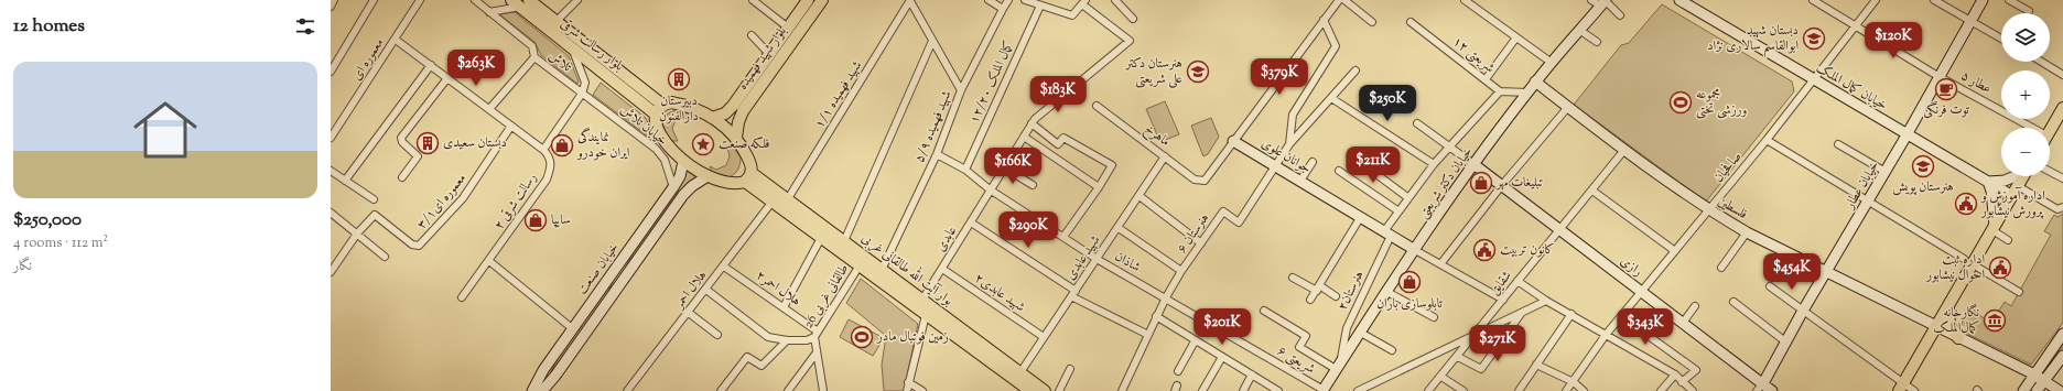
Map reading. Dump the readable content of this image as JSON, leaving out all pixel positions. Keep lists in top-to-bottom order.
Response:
{
  "streets": {
    "main road": [
      "بلوار رسالت شرقی",
      "بلوار شهید فهمیده",
      "خیابان کمال الملک",
      "جوانان علوی",
      "خیابان دکتر شریعتی",
      "خیابان عطار",
      "فلسطین",
      "رازی",
      "خیابان صنعت",
      "بوار آیت الله طالقانی غربی"
    ],
    "street": [
      "شریعتی ۱۲",
      "معموره ای",
      "تلاش",
      "کمال الملک ۱۲/۲۰",
      "عطار ۵",
      "شهید فهمیده ۱/۱",
      "خیابان تلاش",
      "شهید فهمیده ۵/۹",
      "ماهرخ",
      "صافحیان",
      "معموره ای۳/۱",
      "رسالت شرقی ۲",
      "هنرستان ۶",
      "عابدی",
      "شهید عابدی",
      "شاذان",
      "شقایق",
      "هلال احمر۲",
      "هلال احمر",
      "هنرستان۲",
      "شهید عابدی۲",
      "طالقانی غربی 26",
      "شریعتی ۶"
    ]
  },
  "crossings": [
    ["شریعتی ۱۲", "خیابان دکتر شریعتی"],
    ["شریعتی ۱۲", "هنرستان۲"],
    ["تلاش", "خیابان تلاش"],
    ["کمال الملک ۱۲/۲۰", "شاذان"],
    ["عطار ۵", "صافحیان"],
    ["عطار ۵", "خیابان عطار"],
    ["خیابان کمال الملک", "صافحیان"],
    ["خیابان کمال الملک", "خیابان عطار"],
    ["شهید فهمیده ۱/۱", "بوار آیت الله طالقانی غربی"],
    ["خیابان تلاش", "خیابان صنعت"],
    ["شهید فهمیده ۵/۹", "شاذان"],
    ["شهید فهمیده ۵/۹", "بوار آیت الله طالقانی غربی"],
    ["ماهرخ", "جوانان علوی"],
    ["ماهرخ", "شهید عابدی"],
    ["جوانان علوی", "خیابان دکتر شریعتی"],
    ["جوانان علوی", "هنرستان ۶"],
    ["جوانان علوی", "هنرستان۲"],
    ["صافحیان", "فلسطین"],
    ["صافحیان", "رازی"],
    ["خیابان دکتر شریعتی", "فلسطین"],
    ["خیابان دکتر شریعتی", "رازی"],
    ["خیابان دکتر شریعتی", "هنرستان۲"],
    ["خیابان دکتر شریعتی", "شریعتی ۶"],
    ["خیابان عطار", "فلسطین"],
    ["خیابان عطار", "رازی"],
    ["فلسطین", "شقایق"],
    ["هنرستان ۶", "شاذان"],
    ["هنرستان ۶", "شریعتی ۶"],
    ["عابدی", "شاذان"],
    ["عابدی", "بوار آیت الله طالقانی غربی"],
    ["عابدی", "شهید عابدی۲"],
    ["شهید عابدی", "شاذان"],
    ["شهید عابدی", "بوار آیت الله طالقانی غربی"],
    ["شهید عابدی", "شهید عابدی۲"],
    ["شاذان", "شریعتی ۶"],
    ["رازی", "شقایق"],
    ["بوار آیت الله طالقانی غربی", "هلال احمر"],
    ["بوار آیت الله طالقانی غربی", "طالقانی غربی 26"],
    ["هلال احمر۲", "هلال احمر"],
    ["هلال احمر۲", "طالقانی غربی 26"]
  ],
  "places": {
    "school or university": ["دبستان شهید ابوالقاسم سالاری نژاد", "هنرستان دکتر علی شریعتی", "هنرستان پویش"],
    "building": ["دبیرستان دارالفنون", "دبستان سعیدی"],
    "cafe": ["توت فرنگی"],
    "sports": ["مجموعه ورزشی تختی", "زمین فوتبال مادر"],
    "place": ["فلکه صنعت"],
    "shop": [
      "نمایندگی ایران خودرو",
      "تبلیغات مهر",
      "سایپا",
      "تابلوسازی باران"
    ],
    "public building": ["اداره آموزش و پرورش نیشابور", "کانون تربیت", "اداره ثبت احوال نیشابور"],
    "museum": ["نگارخانه کمال‌الملک"]
  },
  "page": {
    "heading": "12 homes",
    "map_buttons": ["+", "−"],
    "price": [
      "$120K",
      "$263K",
      "$379K",
      "$183K",
      "$250K",
      "$211K",
      "$166K",
      "$290K",
      "$454K",
      "$201K",
      "$343K",
      "$271K"
    ],
    "list": [
      {
        "name": "$250,000",
        "note": "4 rooms · 112 m² · نگار"
      }
    ]
  }
}
